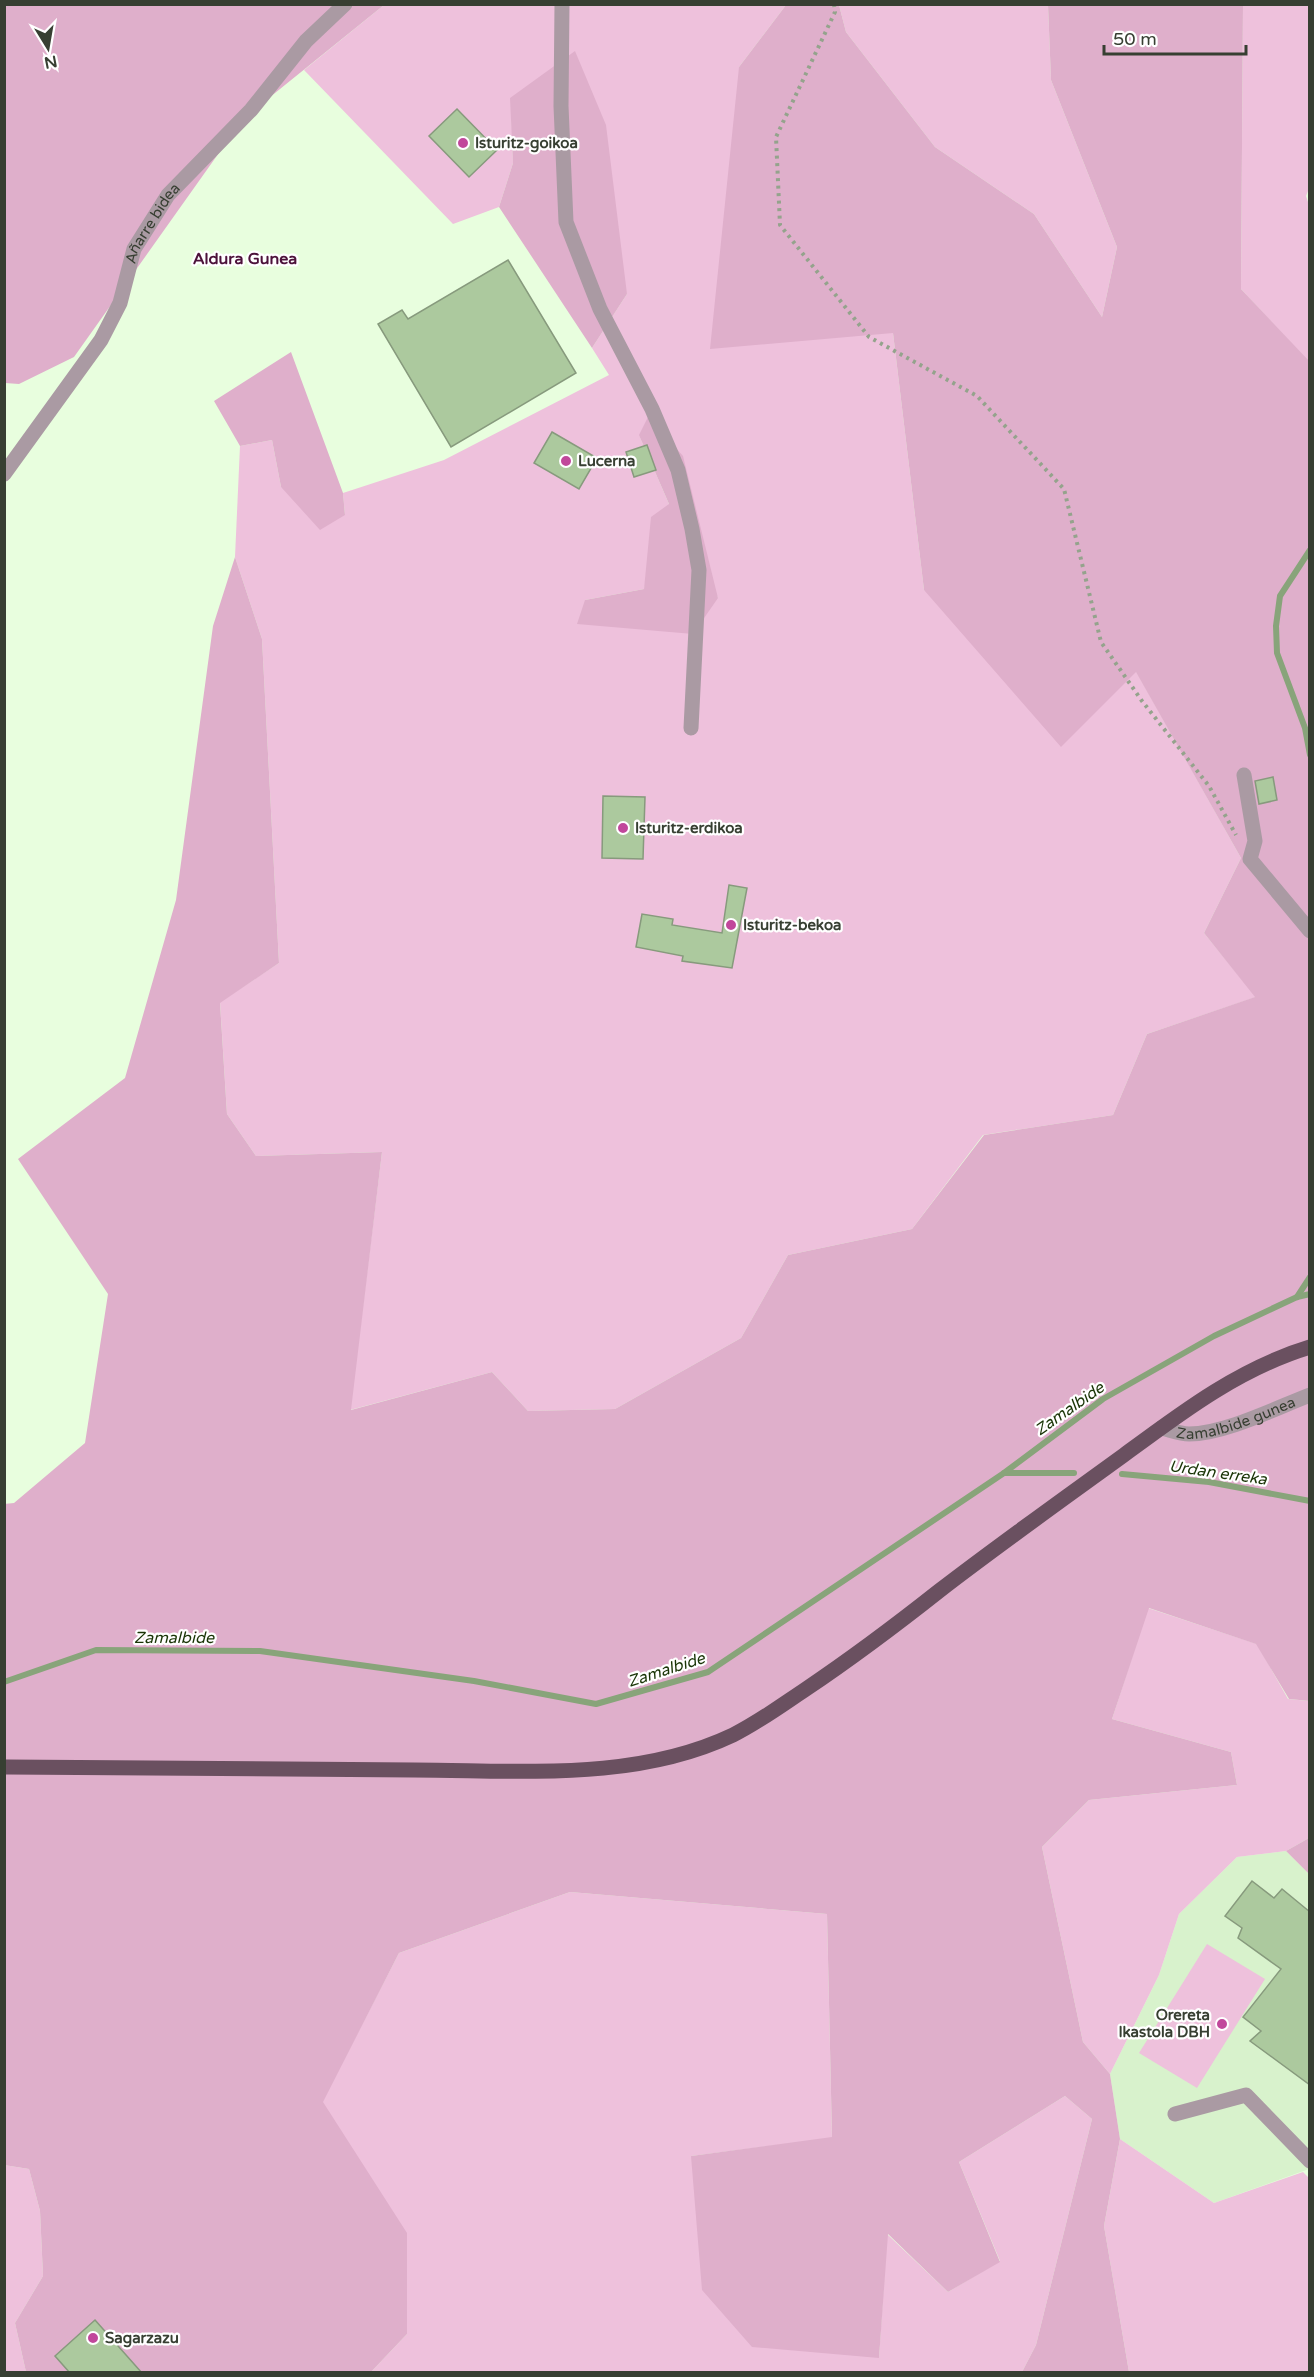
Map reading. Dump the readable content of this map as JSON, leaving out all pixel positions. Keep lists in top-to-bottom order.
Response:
{
  "streets": {
    "street": ["Añarre bidea", "Zamalbide gunea"]
  },
  "districts": ["Aldura Gunea"],
  "water": ["Zamalbide", "Urdan erreka"],
  "places": [
    "Isturitz-goikoa",
    "Lucerna",
    "Isturitz-erdikoa",
    "Isturitz-bekoa",
    "Orereta Ikastola DBH",
    "Sagarzazu"
  ],
  "scale_bar": "50 m",
  "north": "bottom"
}
